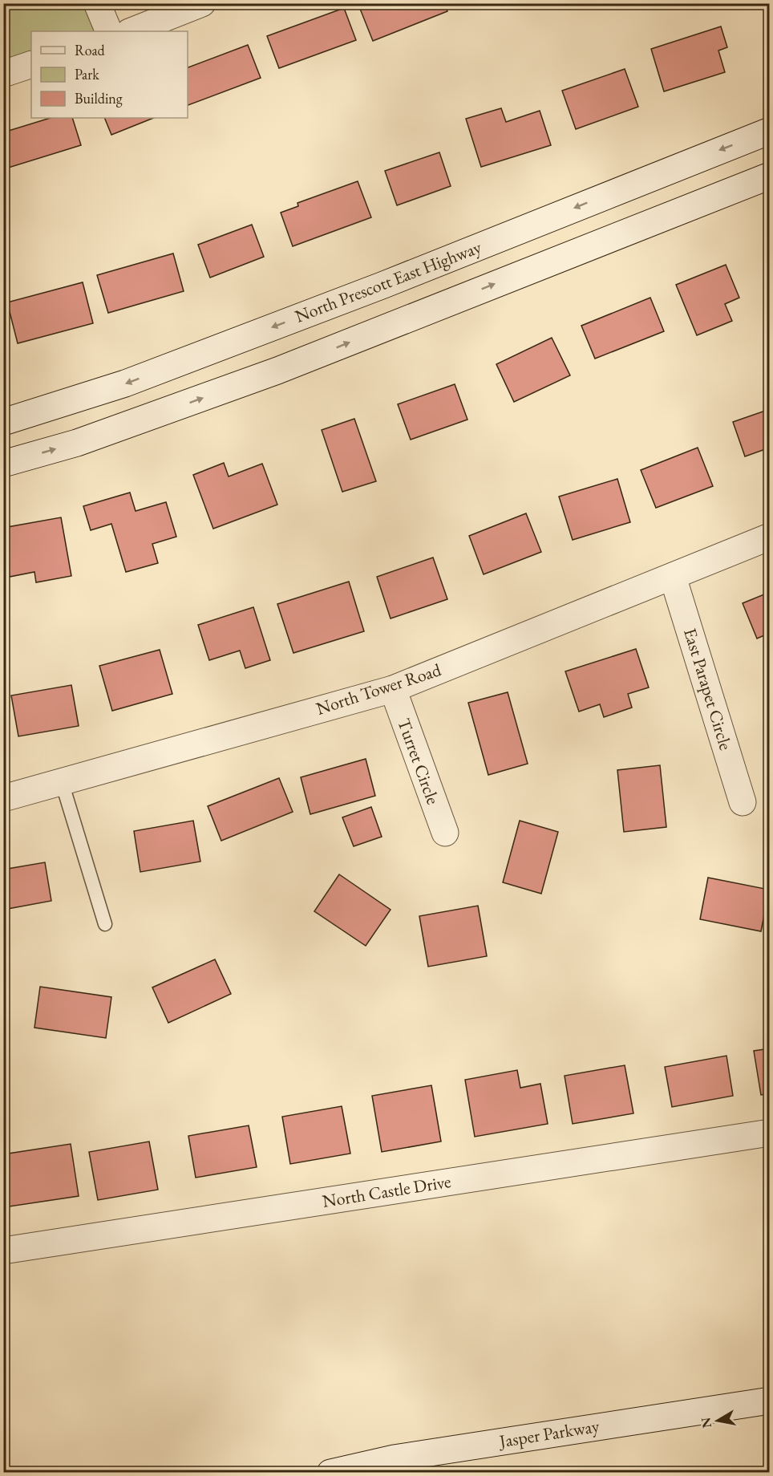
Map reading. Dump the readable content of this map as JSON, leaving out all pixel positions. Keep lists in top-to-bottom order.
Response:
{
  "streets": {
    "street": [
      "North Prescott East Highway",
      "North Tower Road",
      "East Parapet Circle",
      "Turret Circle",
      "North Castle Drive",
      "Jasper Parkway"
    ]
  },
  "crossings": [
    ["North Tower Road", "East Parapet Circle"],
    ["North Tower Road", "Turret Circle"]
  ],
  "legend": ["Road", "Park", "Building"],
  "north": "left"
}
